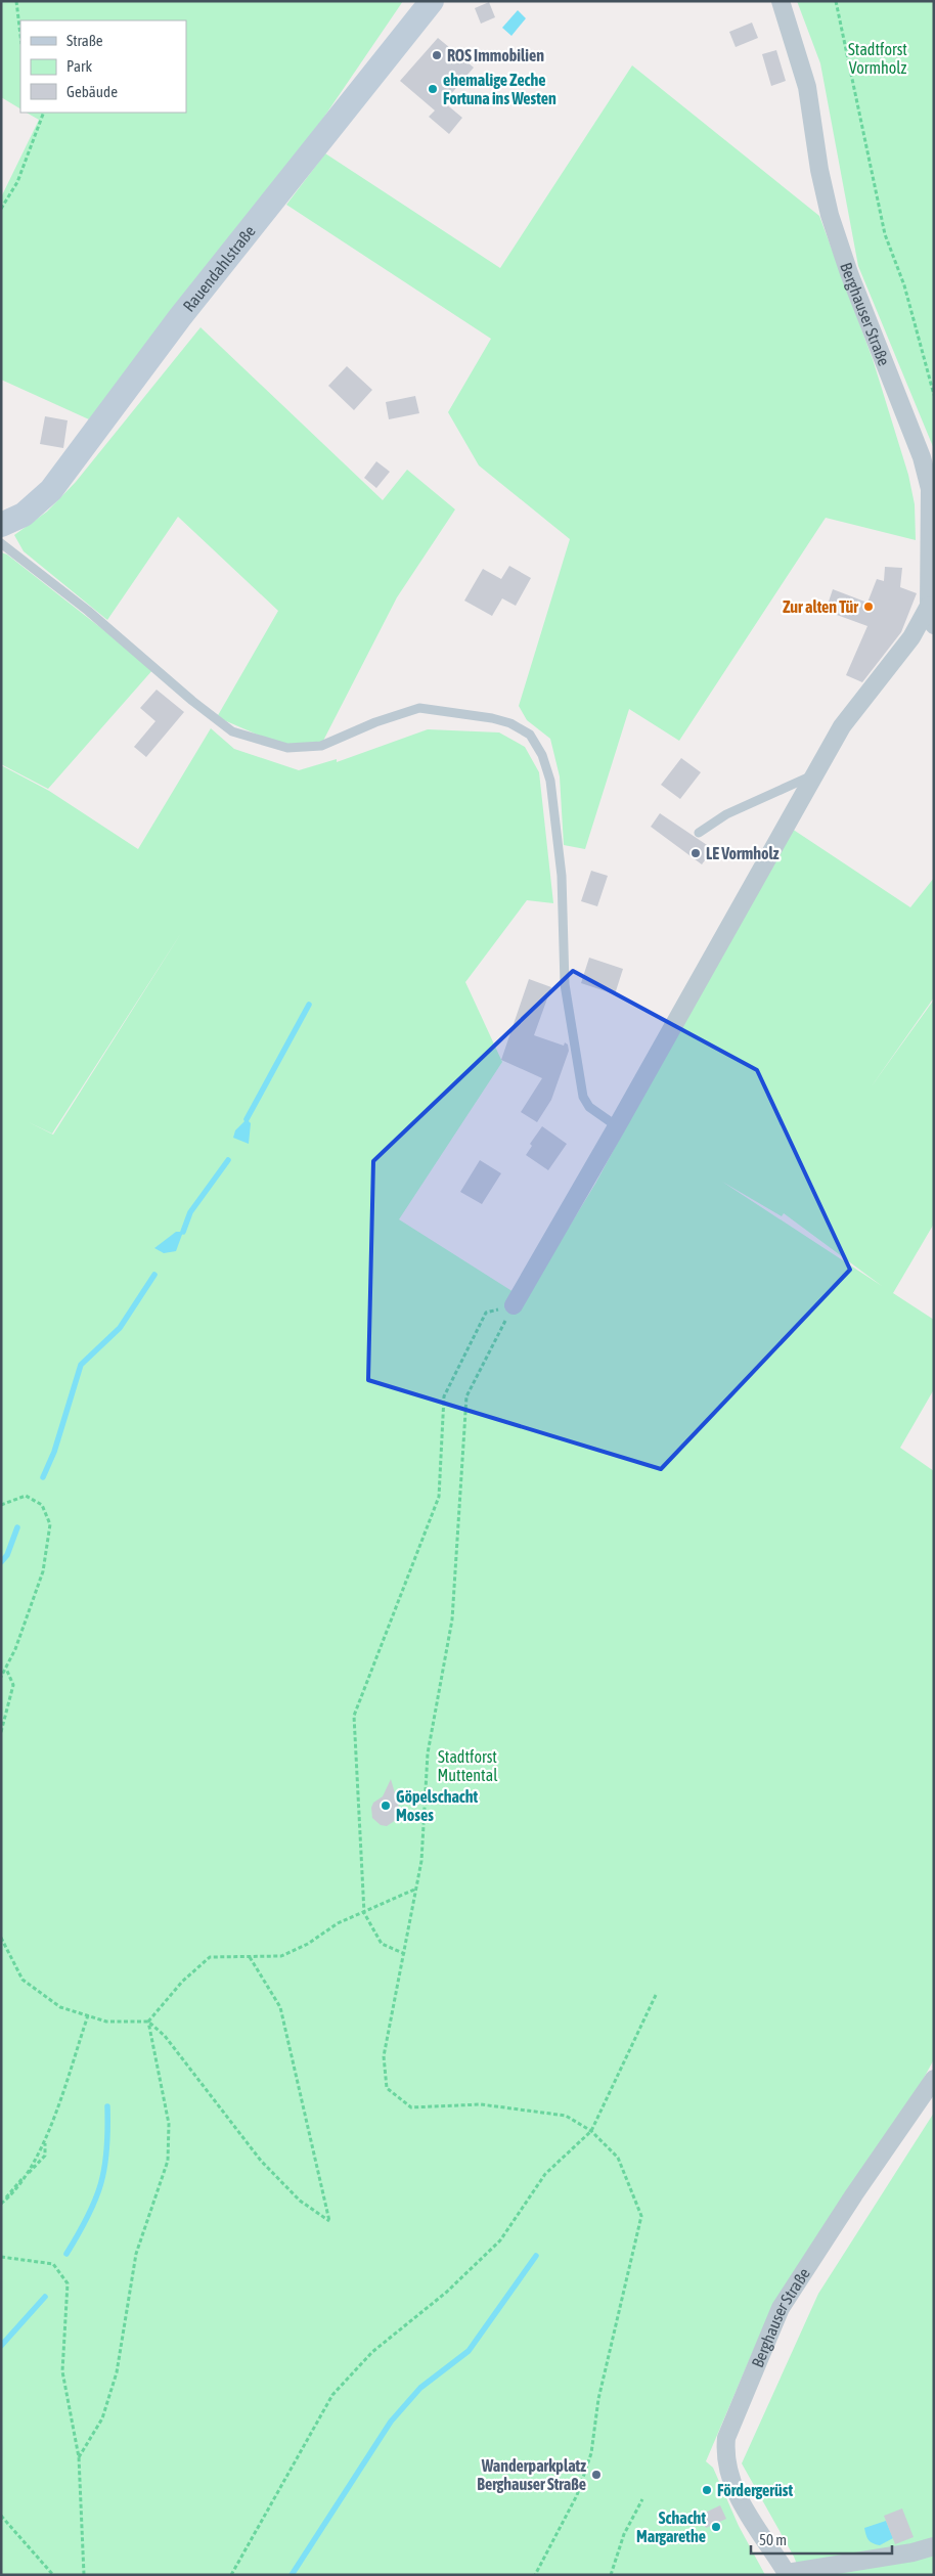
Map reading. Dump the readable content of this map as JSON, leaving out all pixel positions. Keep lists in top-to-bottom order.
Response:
{
  "streets": {
    "street": ["Rauendahlstraße", "Berghauser Straße"]
  },
  "parks": ["Stadtforst Vormholz", "Stadtforst Muttental"],
  "places": [
    "ROS Immobilien",
    "ehemalige Zeche Fortuna ins Westen",
    "Zur alten Tür",
    "LE Vormholz",
    "Göpelschacht Moses",
    "Wanderparkplatz Berghauser Straße",
    "Fördergerüst",
    "Schacht Margarethe"
  ],
  "legend": ["Straße", "Park", "Gebäude"],
  "scale_bar": "50 m"
}
